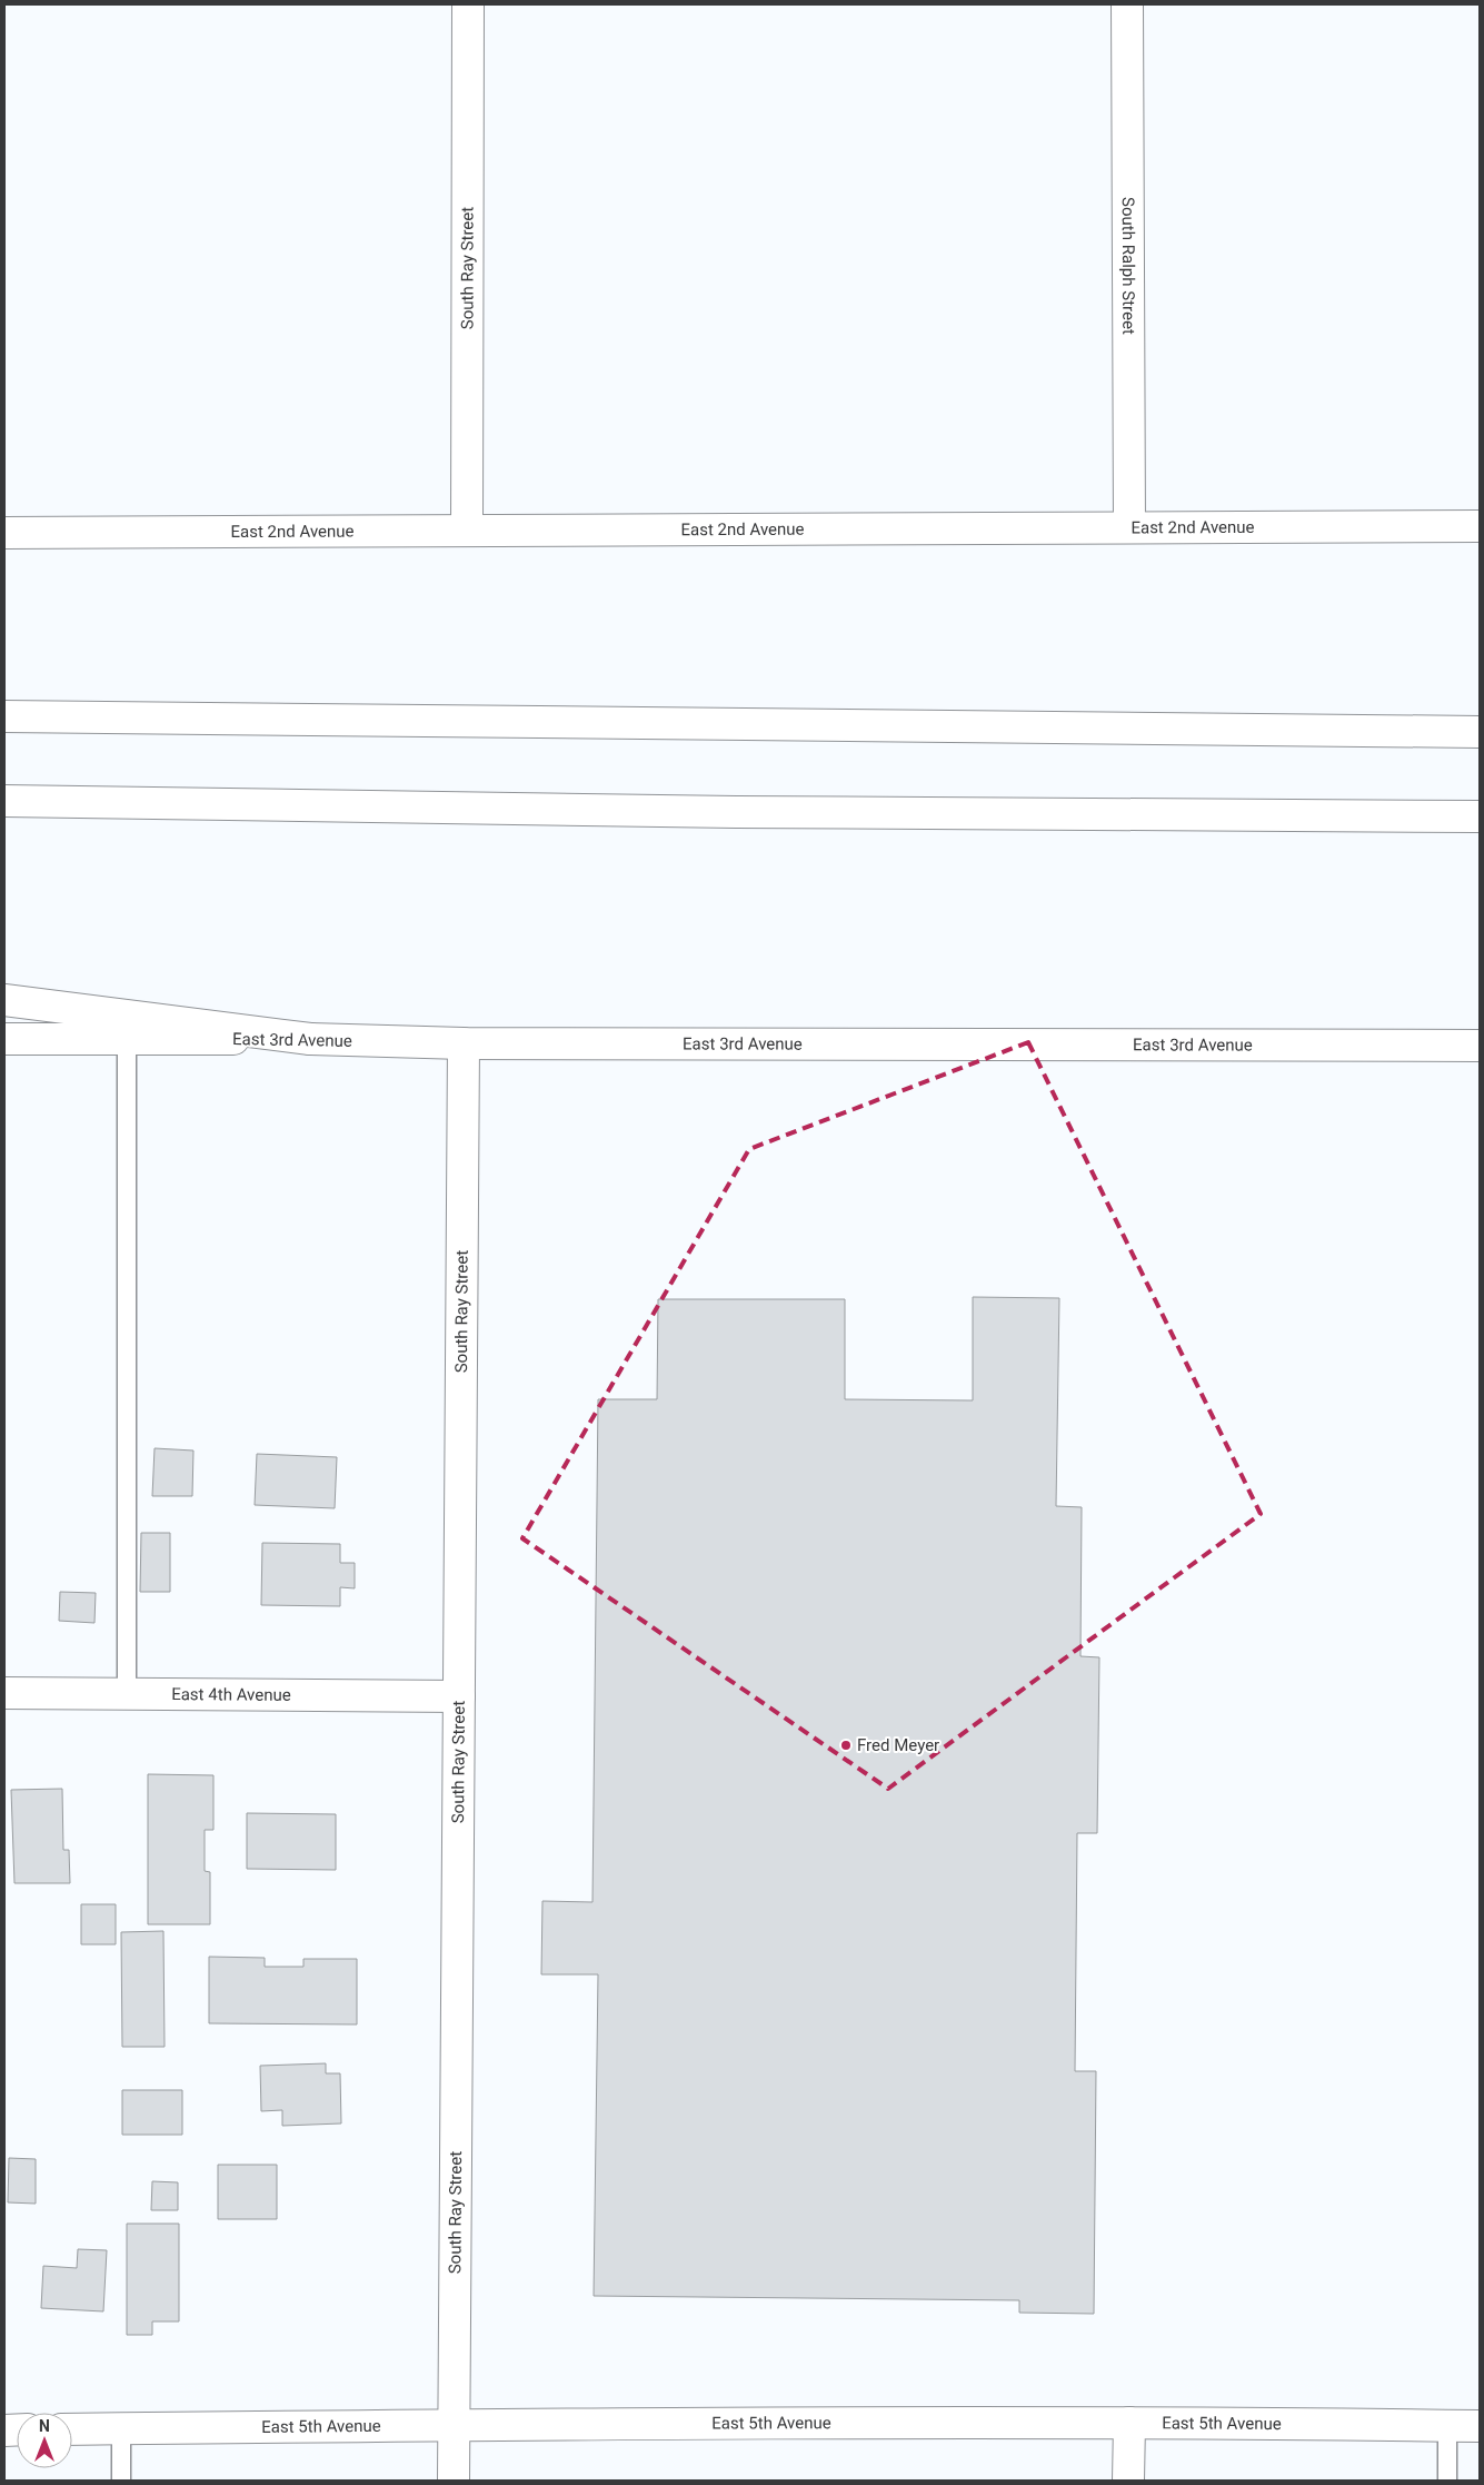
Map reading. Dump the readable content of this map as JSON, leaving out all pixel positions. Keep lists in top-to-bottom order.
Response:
{
  "streets": {
    "main road": [
      "South Ralph Street",
      "South Ray Street",
      "East 2nd Avenue",
      "East 3rd Avenue",
      "East 4th Avenue",
      "East 5th Avenue"
    ]
  },
  "crossings": [
    ["South Ralph Street", "East 2nd Avenue"],
    ["South Ray Street", "East 2nd Avenue"],
    ["South Ray Street", "East 3rd Avenue"],
    ["South Ray Street", "East 4th Avenue"],
    ["South Ray Street", "East 5th Avenue"]
  ],
  "places": ["Fred Meyer"],
  "north": "top"
}
